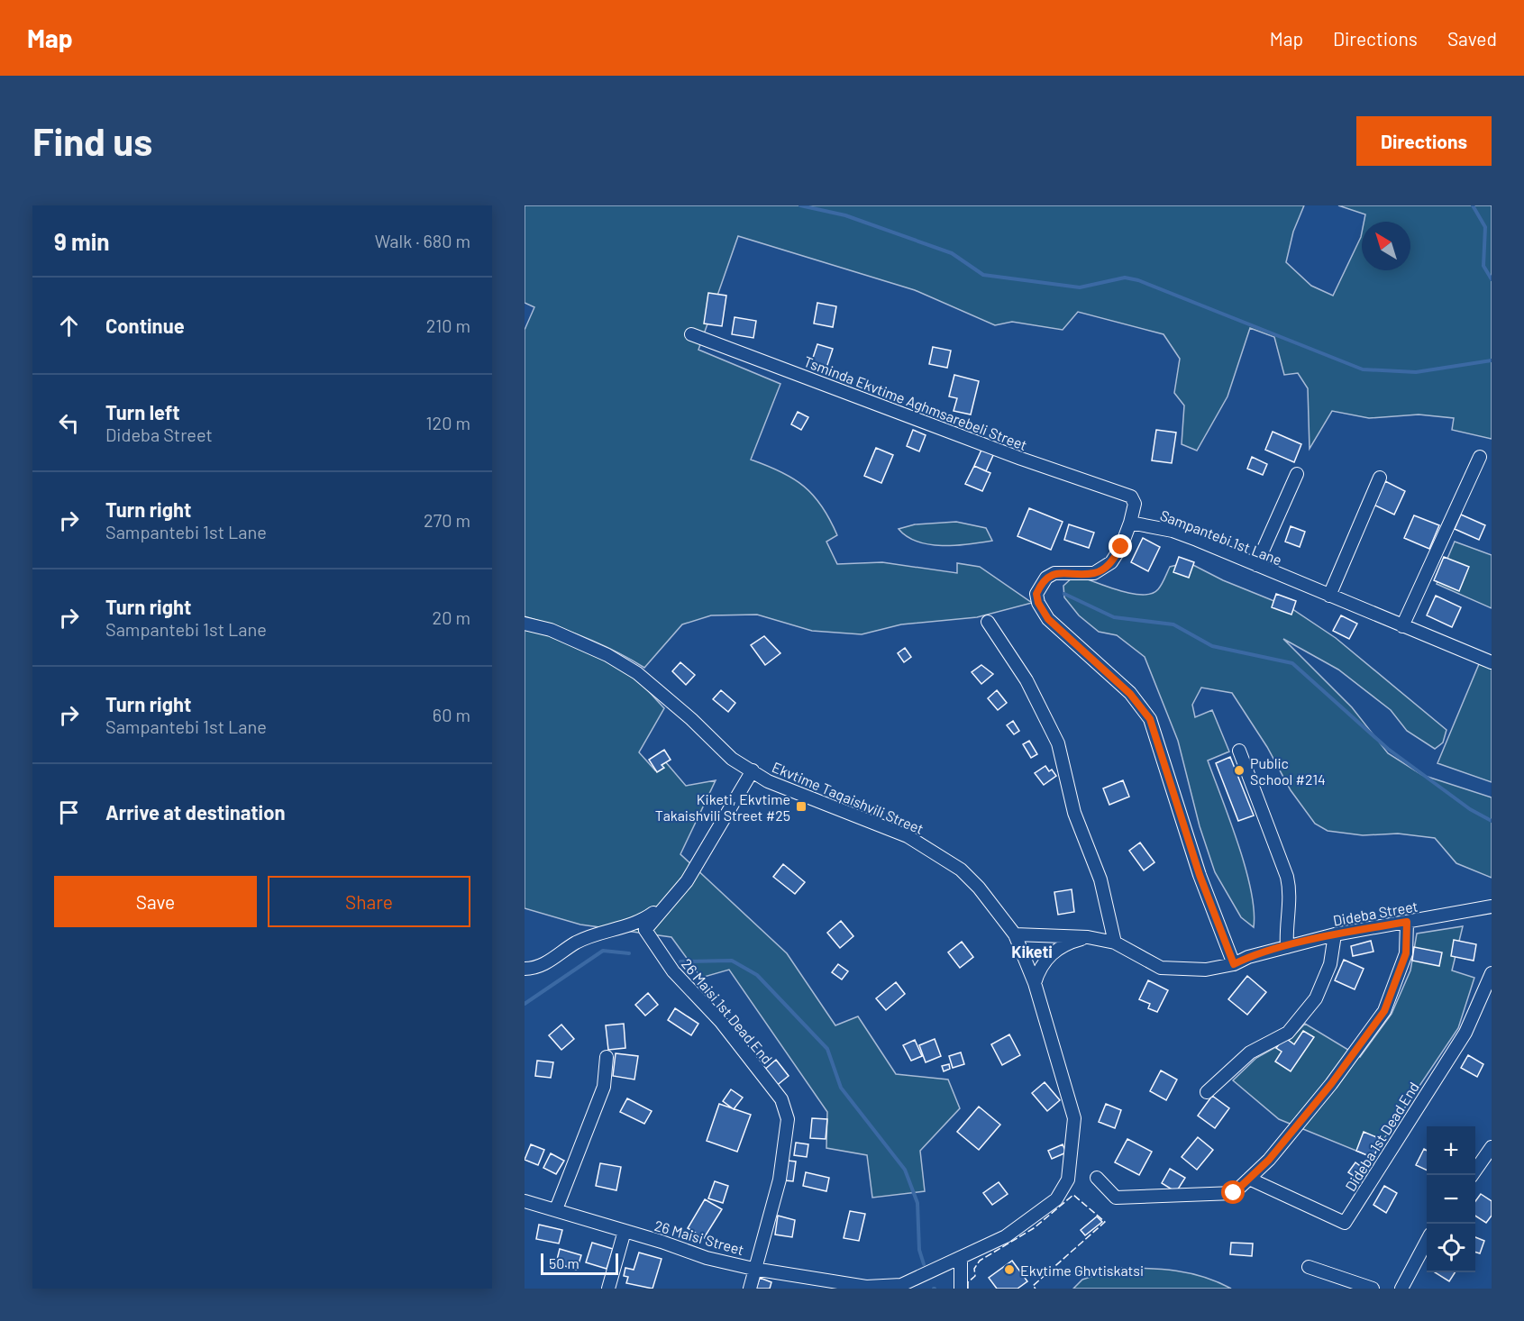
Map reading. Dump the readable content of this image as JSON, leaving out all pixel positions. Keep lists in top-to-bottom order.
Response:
{
  "streets": {
    "street": [
      "Tsminda Ekvtime Aghmsarebeli Street",
      "Sampantebi 1st Lane",
      "Ekvtime Taqaishvili Street",
      "Dideba Street",
      "26 Maisi 1st Dead End",
      "Dideba 1st Dead End",
      "26 Maisi Street"
    ]
  },
  "crossings": [
    ["Tsminda Ekvtime Aghmsarebeli Street", "Sampantebi 1st Lane"],
    ["Ekvtime Taqaishvili Street", "Dideba Street"],
    ["Ekvtime Taqaishvili Street", "26 Maisi Street"],
    ["26 Maisi 1st Dead End", "26 Maisi Street"]
  ],
  "districts": ["Kiketi"],
  "places": {
    "other": ["Public School #214", "Ekvtime Ghvtiskatsi"],
    "transit": ["Kiketi, Ekvtime Takaishvili Street #25"]
  },
  "scale_bar": "50 m",
  "north": "top left",
  "page": {
    "header": "Map",
    "nav": ["Map", "Directions", "Saved"],
    "buttons": [
      "Directions",
      ["Save", "Share"]
    ],
    "title": "Find us",
    "heading": ["9 min", "Walk · 680 m"],
    "list": [
      ["Continue", "210 m"],
      ["Turn left", "Dideba Street", "120 m"],
      ["Turn right", "Sampantebi 1st Lane", "270 m"],
      ["Turn right", "Sampantebi 1st Lane", "20 m"],
      ["Turn right", "Sampantebi 1st Lane", "60 m"],
      "Arrive at destination"
    ],
    "map_buttons": ["+", "−"],
    "scale": "50 m"
  }
}
